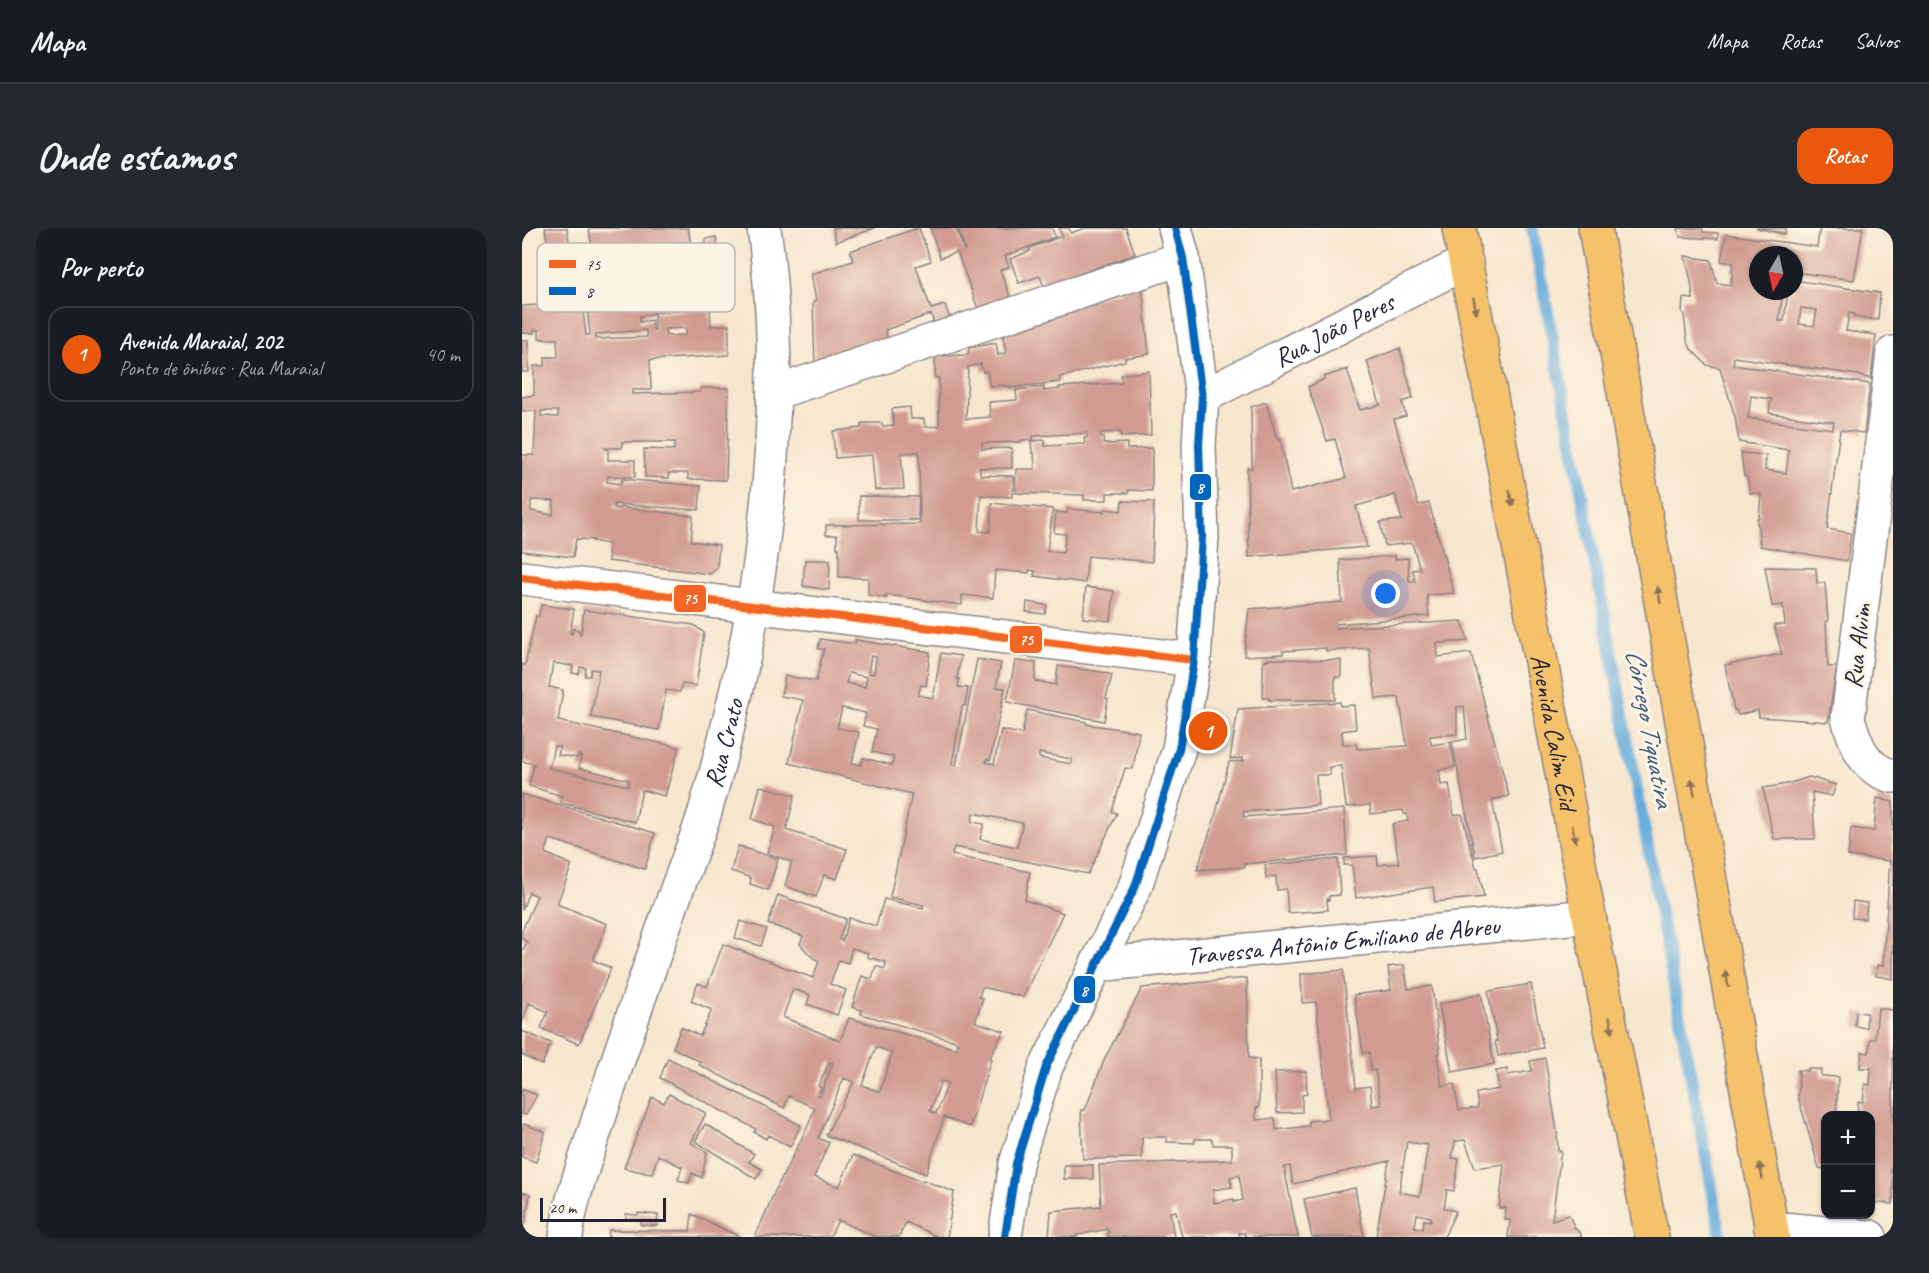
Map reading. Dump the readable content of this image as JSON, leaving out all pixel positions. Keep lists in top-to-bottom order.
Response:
{
  "streets": {
    "main road": ["Avenida Calim Eid"],
    "street": [
      "Rua João Peres",
      "Rua Alvim",
      "Rua Crato",
      "Travessa Antônio Emiliano de Abreu"
    ]
  },
  "crossings": [
    ["Rua João Peres", "Avenida Calim Eid"],
    ["Avenida Calim Eid", "Travessa Antônio Emiliano de Abreu"]
  ],
  "water": ["Córrego Tiquatira"],
  "lines": ["transit line 8", "transit line 75"],
  "legend": ["75", "8"],
  "scale_bar": "20 m",
  "north": "bottom",
  "page": {
    "header": "Mapa",
    "nav": ["Mapa", "Rotas", "Salvos"],
    "buttons": "Rotas",
    "title": "Onde estamos",
    "heading": "Por perto",
    "list": [
      {
        "mark": "1",
        "name": "Avenida Maraial, 202",
        "note": "Ponto de ônibus · Rua Maraial",
        "value": "40 m"
      }
    ],
    "pins": "1",
    "map_buttons": ["+", "−"],
    "scale": "20 m"
  }
}
